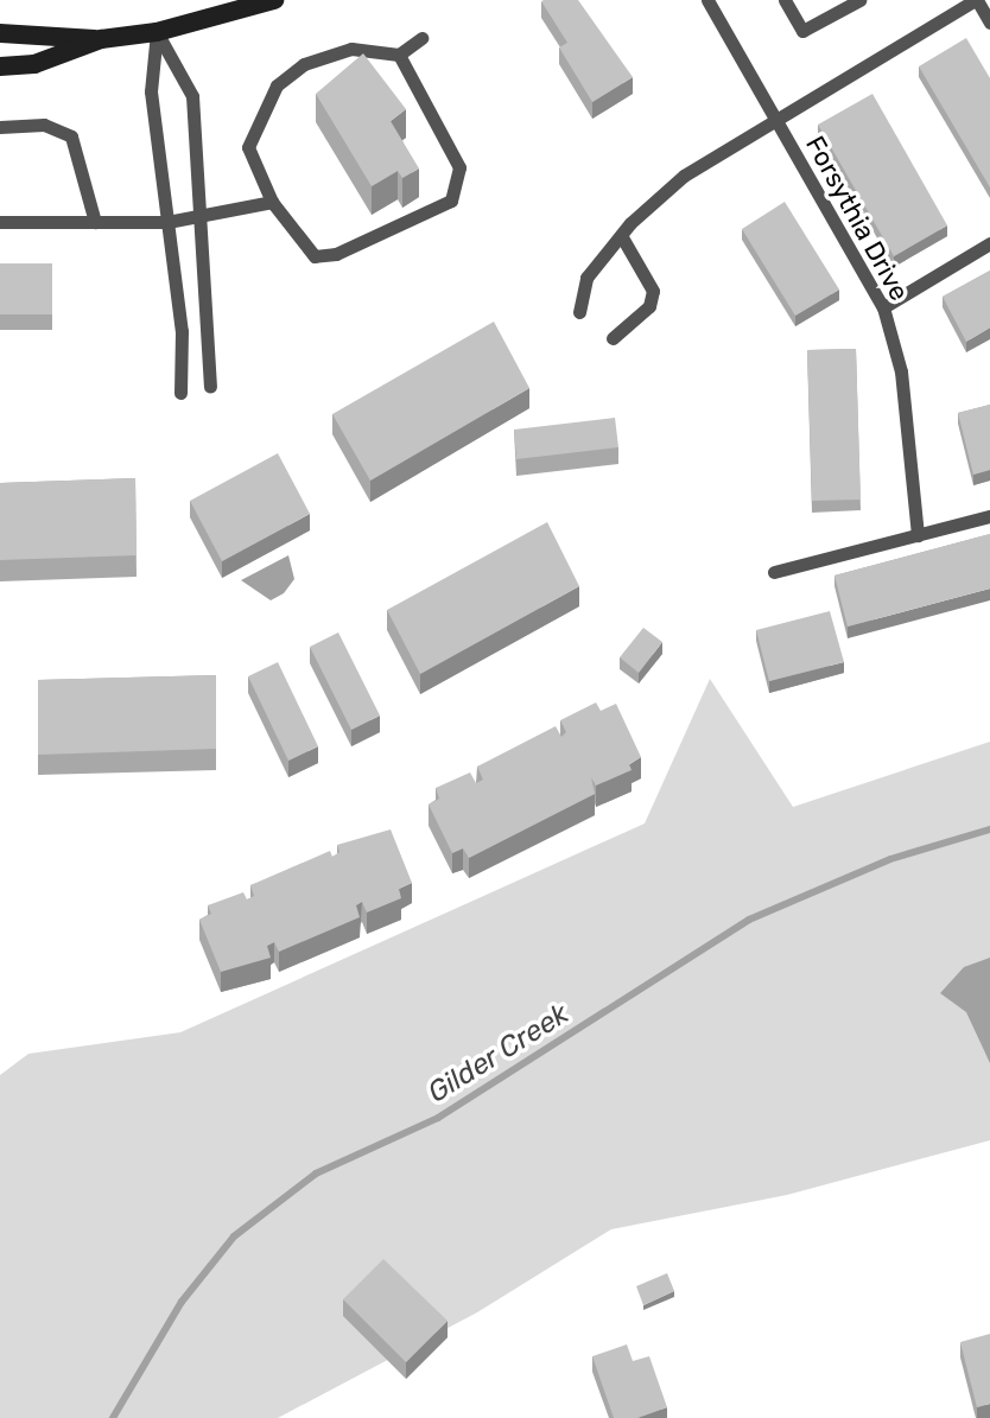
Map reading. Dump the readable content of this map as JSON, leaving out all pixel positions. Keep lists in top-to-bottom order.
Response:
{
  "streets": {
    "lane": ["Forsythia Drive"]
  },
  "water": ["Gilder Creek"]
}
